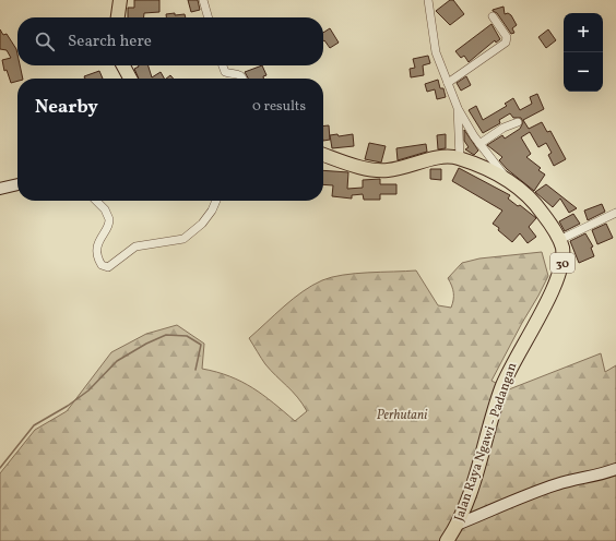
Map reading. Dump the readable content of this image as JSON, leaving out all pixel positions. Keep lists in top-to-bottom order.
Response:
{
  "streets": {
    "highway": ["30", "Jalan Raya Ngawi - Padangan"]
  },
  "parks": ["Perhutani"],
  "page": {
    "map_buttons": ["+", "−"],
    "search": "Search here",
    "heading": ["Nearby", "0 results"]
  }
}
